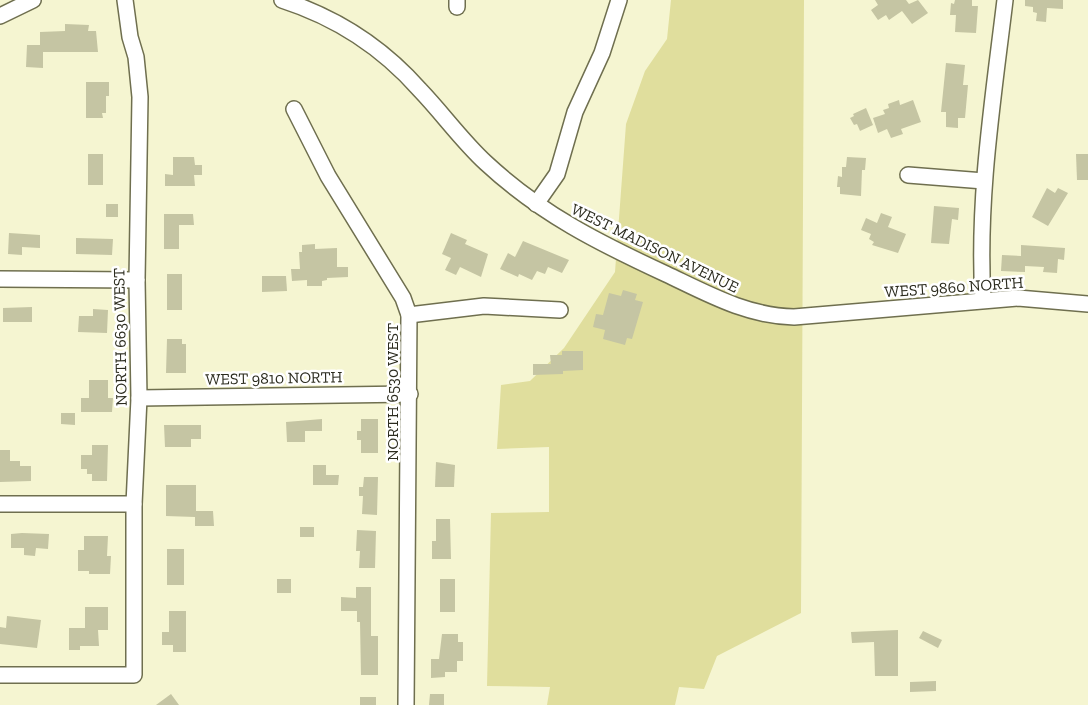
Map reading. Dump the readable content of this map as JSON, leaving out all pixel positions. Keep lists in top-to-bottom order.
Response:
{
  "streets": {
    "street": [
      "WEST MADISON AVENUE",
      "WEST 9860 NORTH",
      "NORTH 6630 WEST",
      "WEST 9810 NORTH",
      "NORTH 6530 WEST"
    ]
  },
  "crossings": [
    ["WEST MADISON AVENUE", "WEST 9860 NORTH"],
    ["NORTH 6630 WEST", "WEST 9810 NORTH"],
    ["WEST 9810 NORTH", "NORTH 6530 WEST"]
  ]
}
